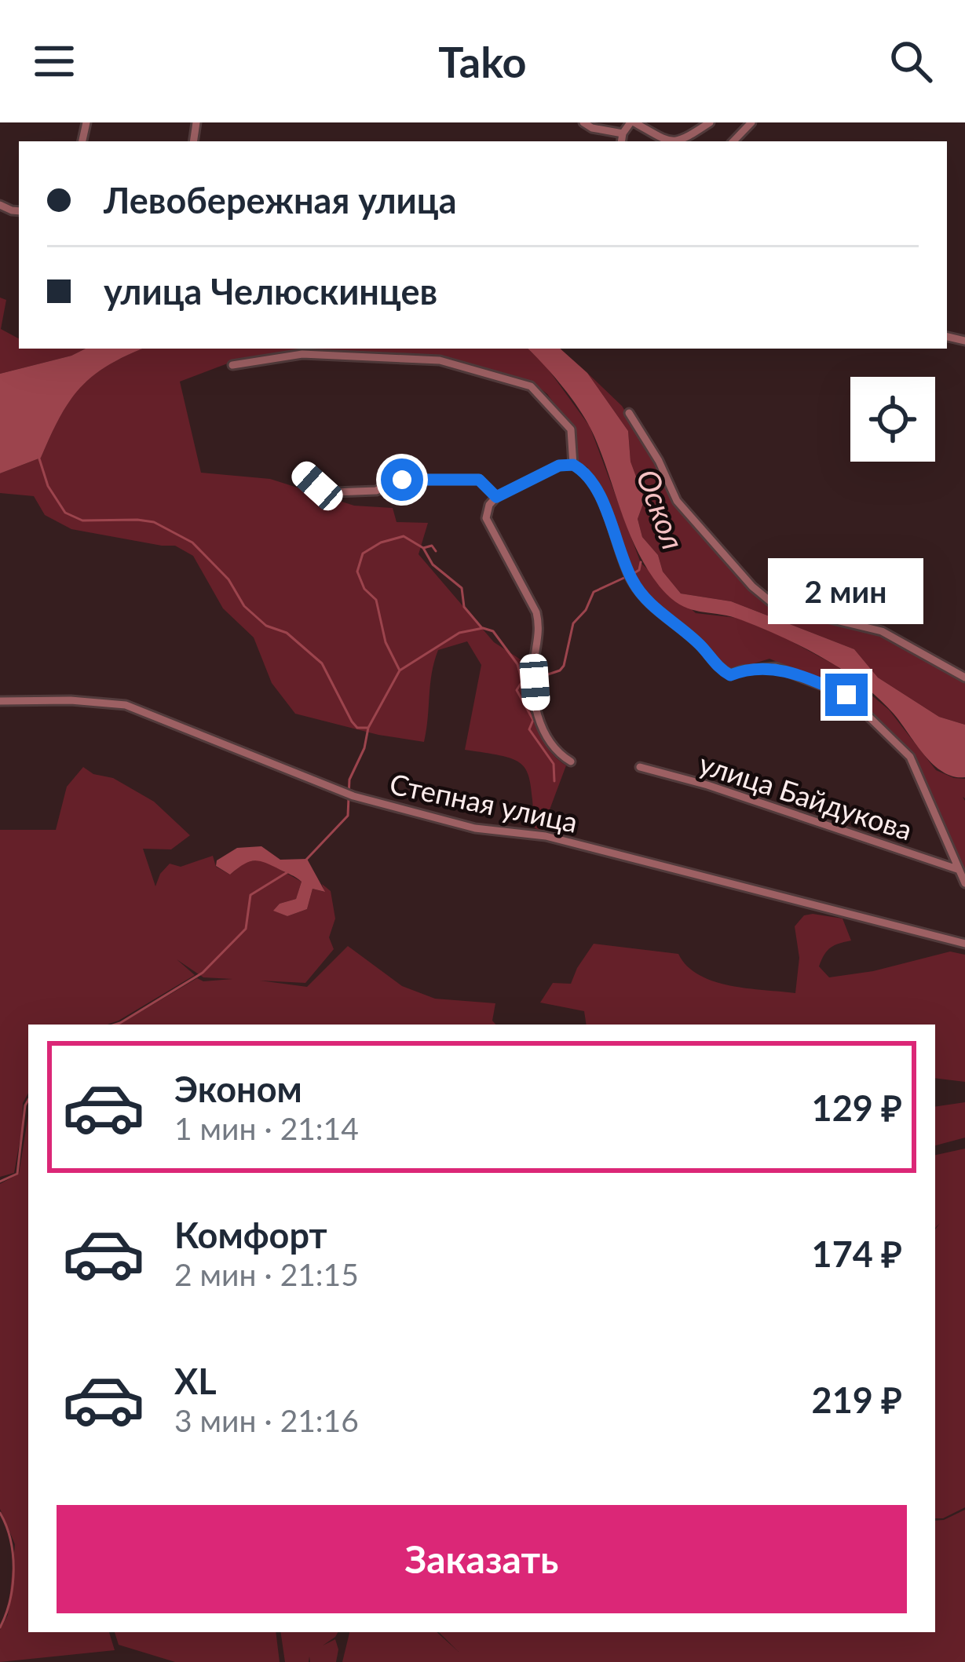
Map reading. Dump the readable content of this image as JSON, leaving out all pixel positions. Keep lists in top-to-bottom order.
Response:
{
  "streets": {
    "street": ["улица Байдукова", "Степная улица"]
  },
  "water": ["Оскол"],
  "page": {
    "header": "Tako",
    "banner": ["Левобережная улица", "улица Челюскинцев"],
    "bubble": "2 мин",
    "list": [
      {
        "name": "Эконом",
        "note": "1 мин · 21:14",
        "value": "129 ₽"
      },
      {
        "name": "Комфорт",
        "note": "2 мин · 21:15",
        "value": "174 ₽"
      },
      {
        "name": "XL",
        "note": "3 мин · 21:16",
        "value": "219 ₽"
      }
    ],
    "buttons": "Заказать"
  }
}
